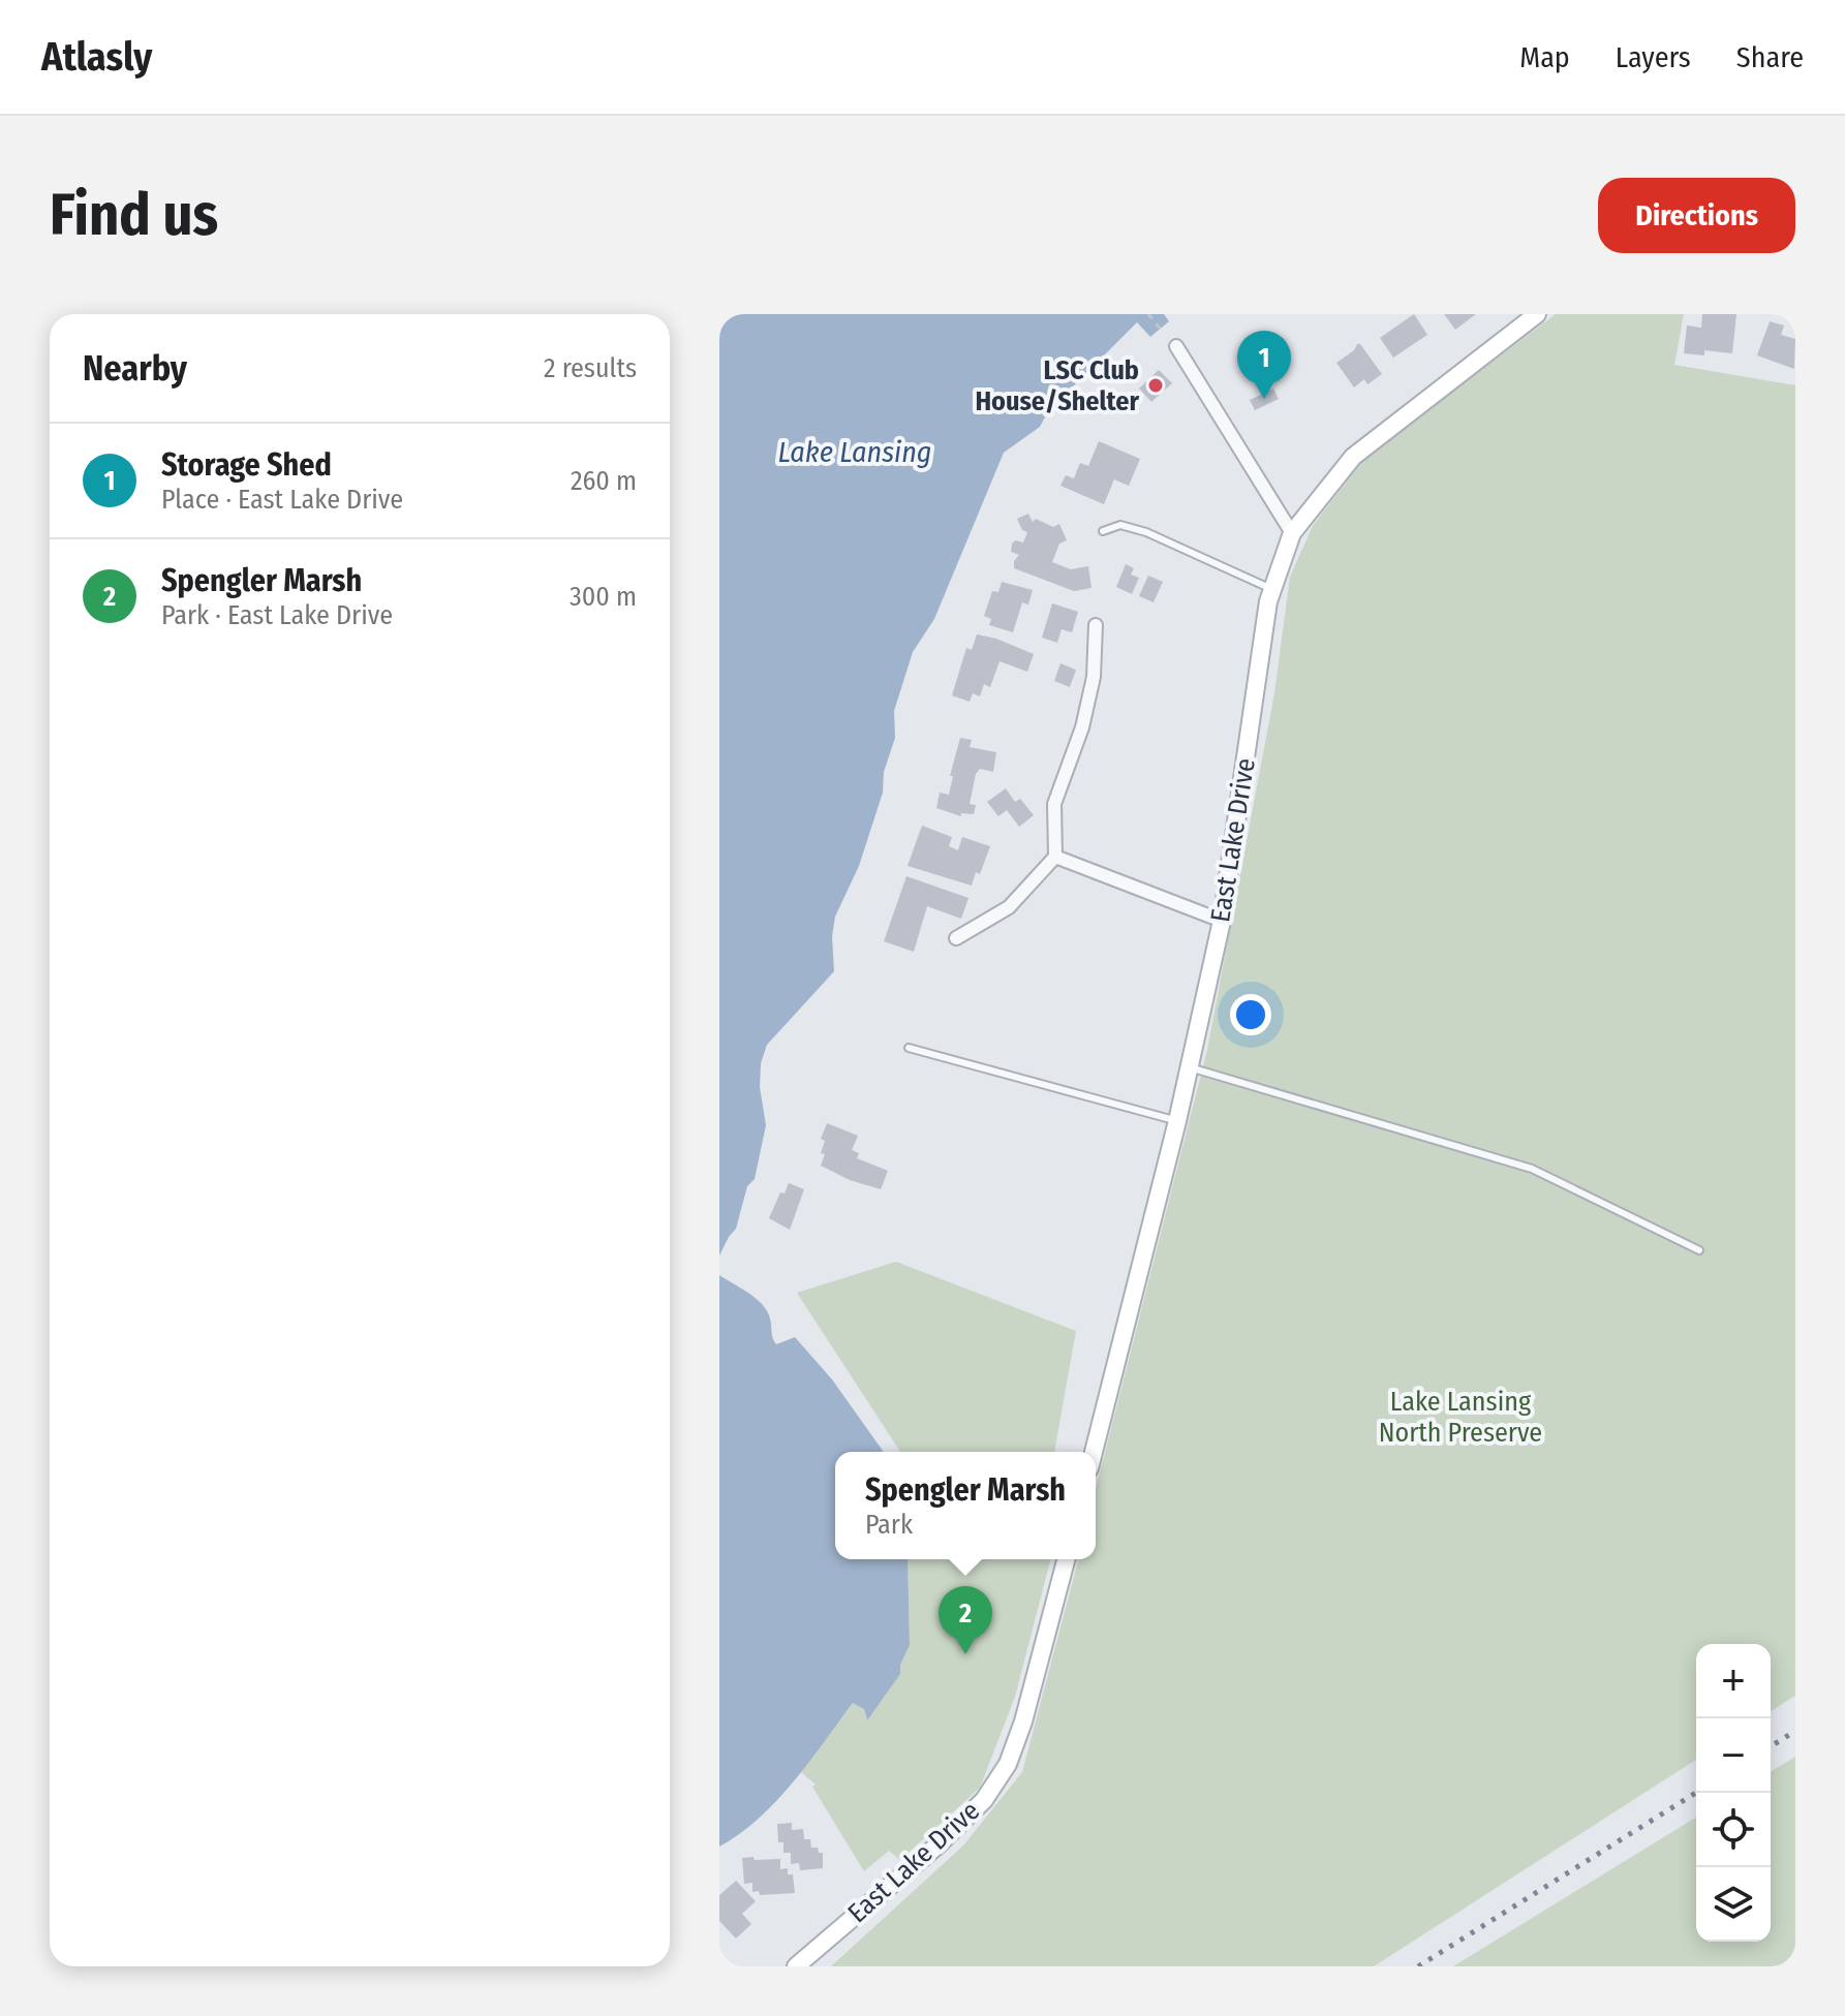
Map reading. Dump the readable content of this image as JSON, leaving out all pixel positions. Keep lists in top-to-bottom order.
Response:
{
  "streets": {
    "street": ["East Lake Drive"]
  },
  "water": ["Lake Lansing"],
  "parks": ["Lake Lansing North Preserve"],
  "places": ["LSC Club House/Shelter"],
  "page": {
    "header": "Atlasly",
    "nav": ["Map", "Layers", "Share"],
    "buttons": "Directions",
    "title": "Find us",
    "heading": ["Nearby", "2 results"],
    "pins": ["1", "2"],
    "list": [
      {
        "mark": "1",
        "name": "Storage Shed",
        "note": "Place · East Lake Drive",
        "value": "260 m"
      },
      {
        "mark": "2",
        "name": "Spengler Marsh",
        "note": "Park · East Lake Drive",
        "value": "300 m"
      }
    ],
    "popup": ["Spengler Marsh", "Park"],
    "map_buttons": ["+", "−"]
  }
}
